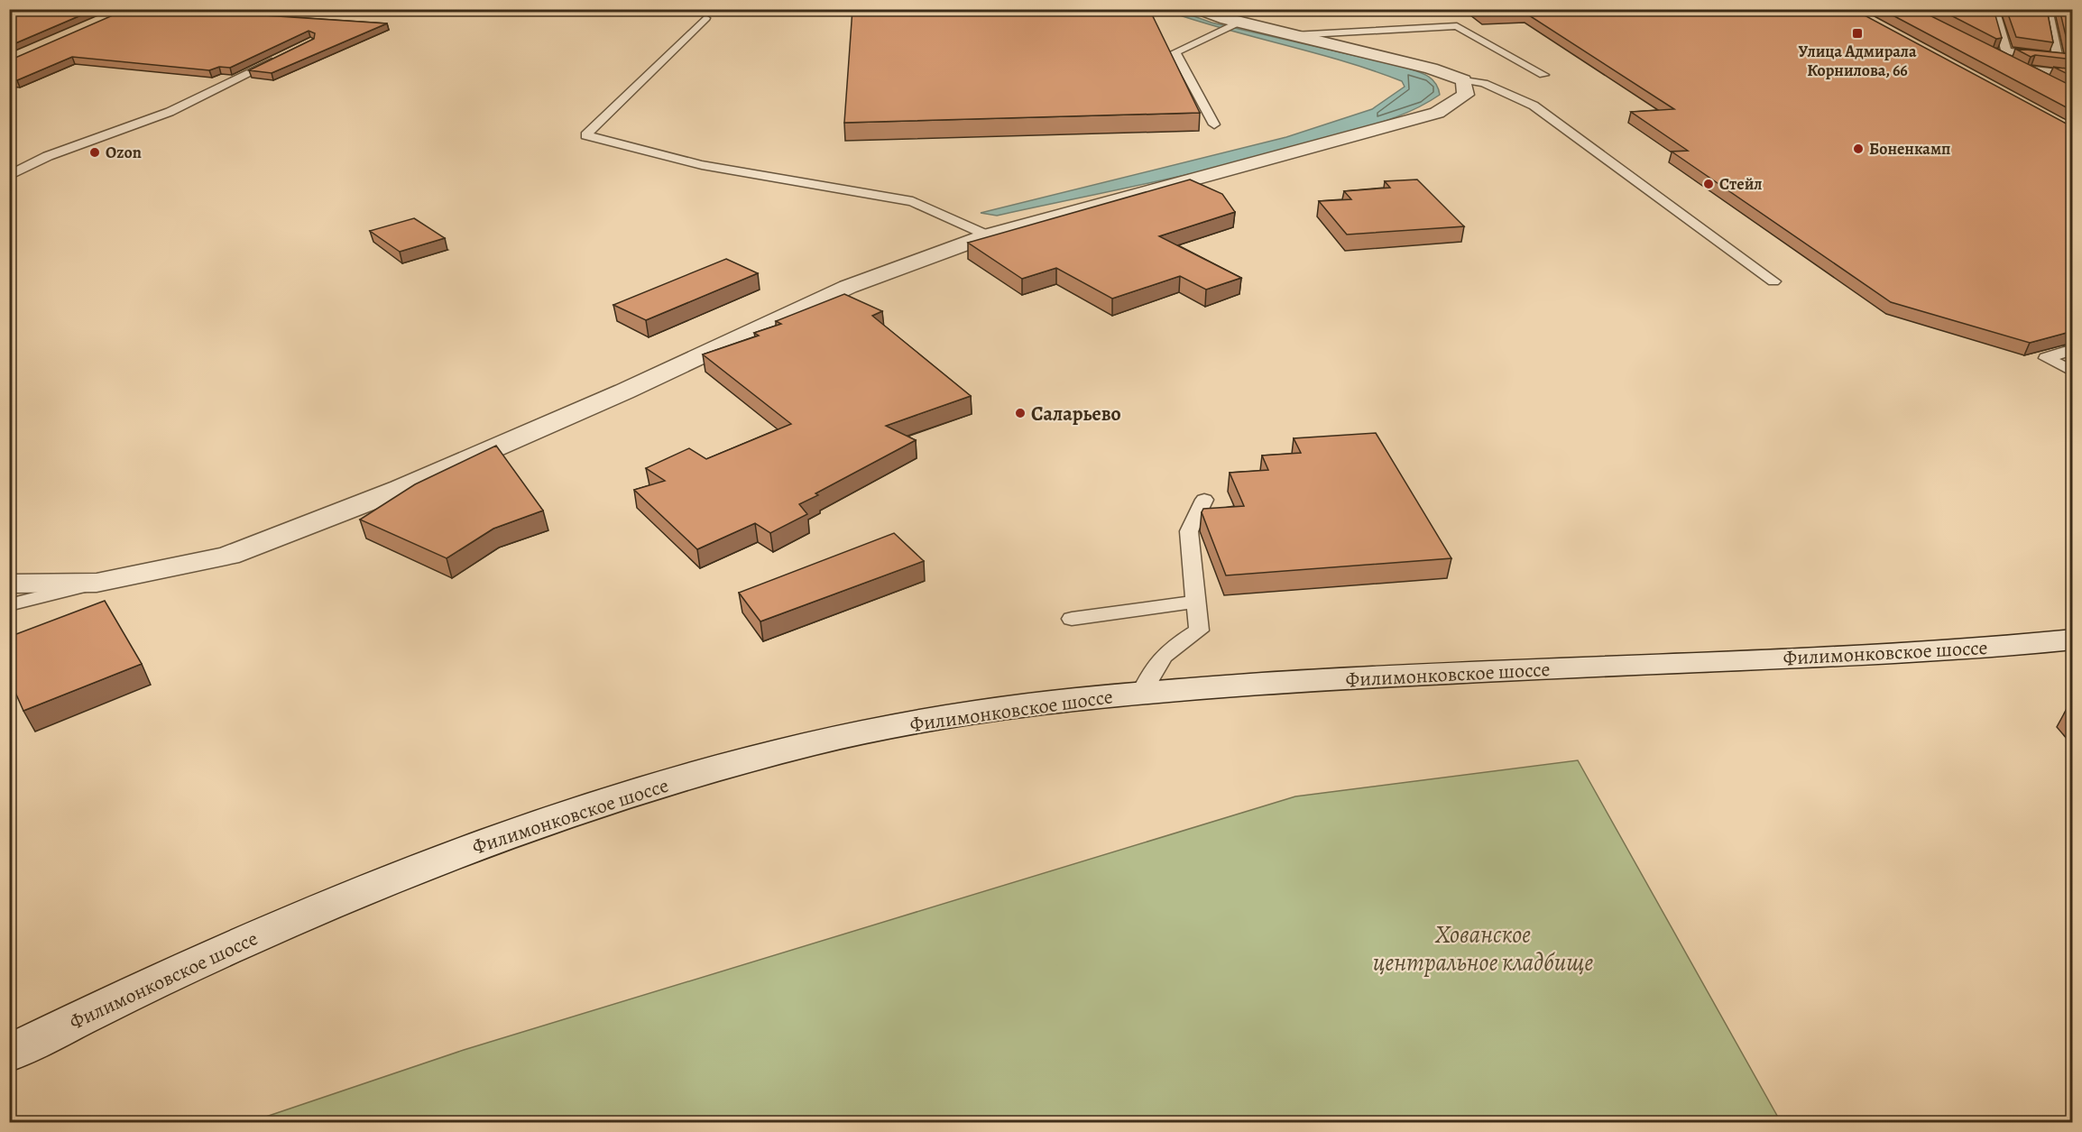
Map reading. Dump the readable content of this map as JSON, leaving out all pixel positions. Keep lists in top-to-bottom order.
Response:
{
  "streets": {
    "street": ["Филимонковское шоссе"]
  },
  "parks": ["Хованское центральное кладбище"],
  "places": {
    "transit": ["Улица Адмирала Корнилова, 66"],
    "other": [
      "Боненкамп",
      "Ozon",
      "Стейл",
      "Саларьево"
    ]
  }
}
